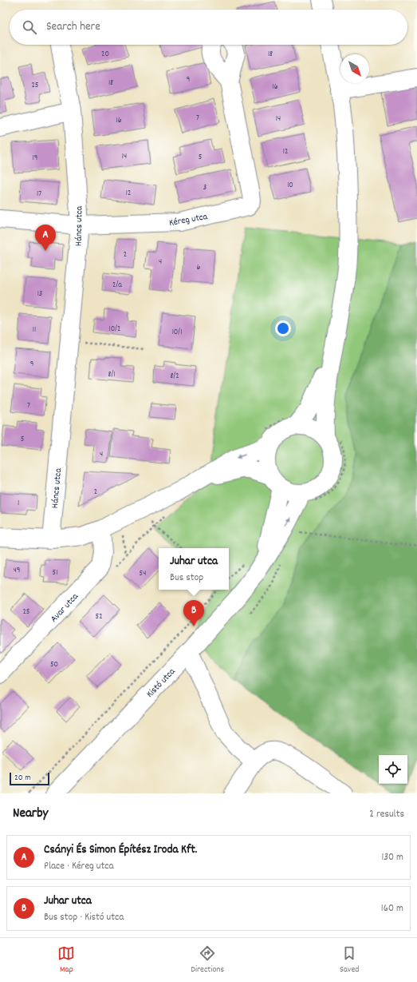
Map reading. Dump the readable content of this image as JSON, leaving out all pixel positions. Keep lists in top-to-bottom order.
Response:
{
  "streets": {
    "street": [
      "Kéreg utca",
      "Háncs utca",
      "Avar utca",
      "Kistó utca"
    ]
  },
  "crossings": [
    ["Kéreg utca", "Háncs utca"]
  ],
  "house_numbers": [
    "20",
    "18",
    "9",
    "18",
    "25",
    "16",
    "7",
    "14",
    "16",
    "12",
    "14",
    "5",
    "19",
    "10",
    "3",
    "12",
    "17",
    "2",
    "4",
    "6",
    "2/a",
    "13",
    "10/2",
    "11",
    "10/1",
    "9",
    "8/1",
    "8/2",
    "7",
    "5",
    "4",
    "2",
    "1",
    "49",
    "51",
    "54",
    "25",
    "52",
    "50"
  ],
  "scale_bar": "20 m",
  "north": "bottom right",
  "page": {
    "search": "Search here",
    "pins": ["A", "B"],
    "popup": ["Juhar utca", "Bus stop"],
    "scale": "20 m",
    "heading": ["Nearby", "2 results"],
    "list": [
      {
        "mark": "A",
        "name": "Csányi És Simon Építész Iroda Kft.",
        "note": "Place · Kéreg utca",
        "value": "130 m"
      },
      {
        "mark": "B",
        "name": "Juhar utca",
        "note": "Bus stop · Kistó utca",
        "value": "160 m"
      }
    ],
    "nav": ["Map", "Directions", "Saved"]
  }
}
